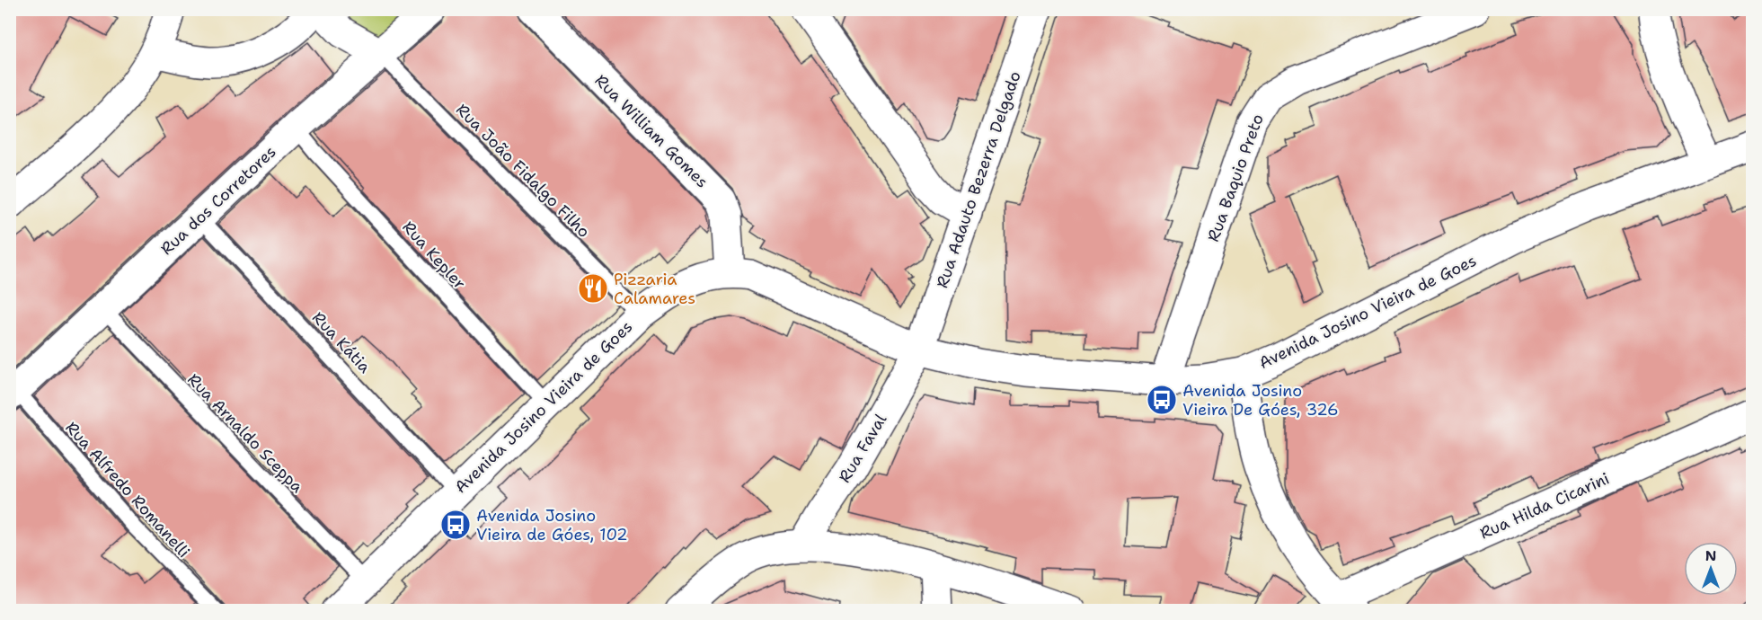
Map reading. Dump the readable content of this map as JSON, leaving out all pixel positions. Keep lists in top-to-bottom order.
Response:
{
  "streets": {
    "street": [
      "Rua William Gomes",
      "Rua Baquio Preto",
      "Rua Adauto Bezerra Delgado",
      "Rua dos Corretores",
      "Avenida Josino Vieira de Goes",
      "Rua Faval",
      "Rua Hilda Cicarini"
    ],
    "lane": [
      "Rua João Fidalgo Filho",
      "Rua Kepler",
      "Rua Kátia",
      "Rua Arnaldo Sceppa",
      "Rua Alfredo Romanelli"
    ]
  },
  "crossings": [
    ["Rua William Gomes", "Avenida Josino Vieira de Goes"],
    ["Rua João Fidalgo Filho", "Rua dos Corretores"],
    ["Rua João Fidalgo Filho", "Avenida Josino Vieira de Goes"],
    ["Rua Baquio Preto", "Avenida Josino Vieira de Goes"],
    ["Rua Adauto Bezerra Delgado", "Avenida Josino Vieira de Goes"],
    ["Rua Adauto Bezerra Delgado", "Rua Faval"],
    ["Rua dos Corretores", "Rua Kepler"],
    ["Rua dos Corretores", "Rua Kátia"],
    ["Rua dos Corretores", "Rua Arnaldo Sceppa"],
    ["Rua dos Corretores", "Rua Alfredo Romanelli"],
    ["Rua Kepler", "Avenida Josino Vieira de Goes"],
    ["Avenida Josino Vieira de Goes", "Rua Kátia"],
    ["Avenida Josino Vieira de Goes", "Rua Arnaldo Sceppa"],
    ["Avenida Josino Vieira de Goes", "Rua Faval"]
  ],
  "places": {
    "restaurant": ["Pizzaria Calamares"],
    "bus stop": ["Avenida Josino Vieira De Góes, 326", "Avenida Josino Vieira de Góes, 102"]
  },
  "north": "top"
}
